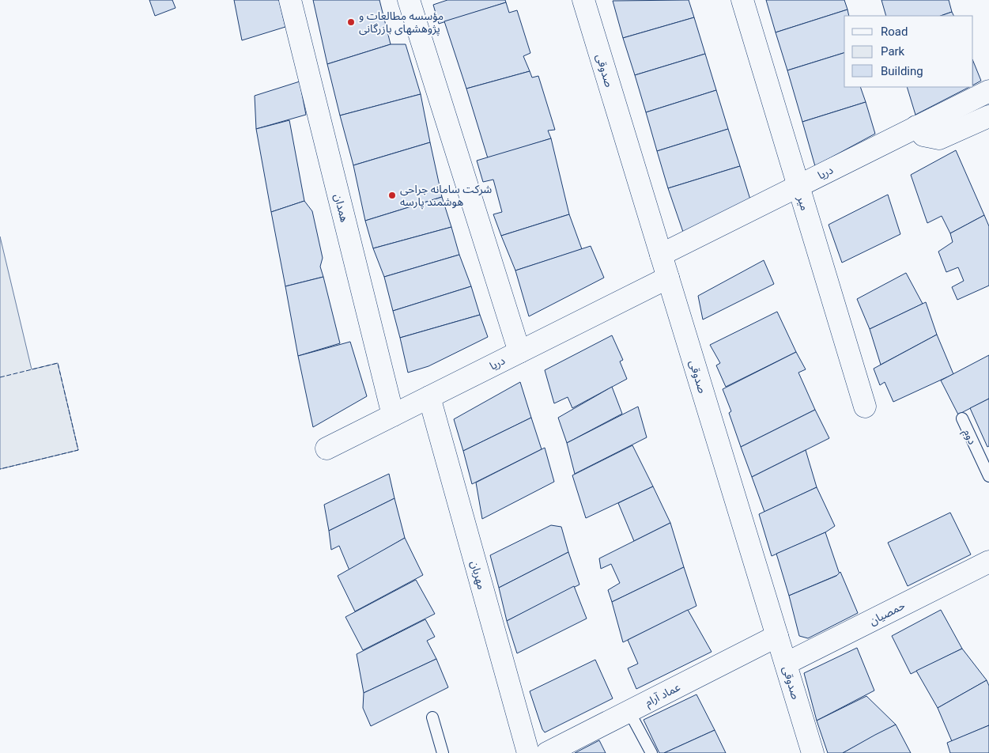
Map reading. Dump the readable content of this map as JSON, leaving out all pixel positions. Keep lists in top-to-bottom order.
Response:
{
  "streets": {
    "street": [
      "صدوقی",
      "دریا",
      "میر",
      "همدان",
      "مهربان",
      "حمصیان",
      "عماد آرام"
    ],
    "lane": ["دوم"]
  },
  "crossings": [
    ["صدوقی", "دریا"],
    ["صدوقی", "حمصیان"],
    ["صدوقی", "عماد آرام"],
    ["دریا", "میر"],
    ["دریا", "همدان"],
    ["دریا", "مهربان"]
  ],
  "places": ["مؤسسه مطالعات و پژوهشهای بازرگانی", "شرکت سامانه جراحی هوشمند پارسه"],
  "legend": ["Road", "Park", "Building"]
}
